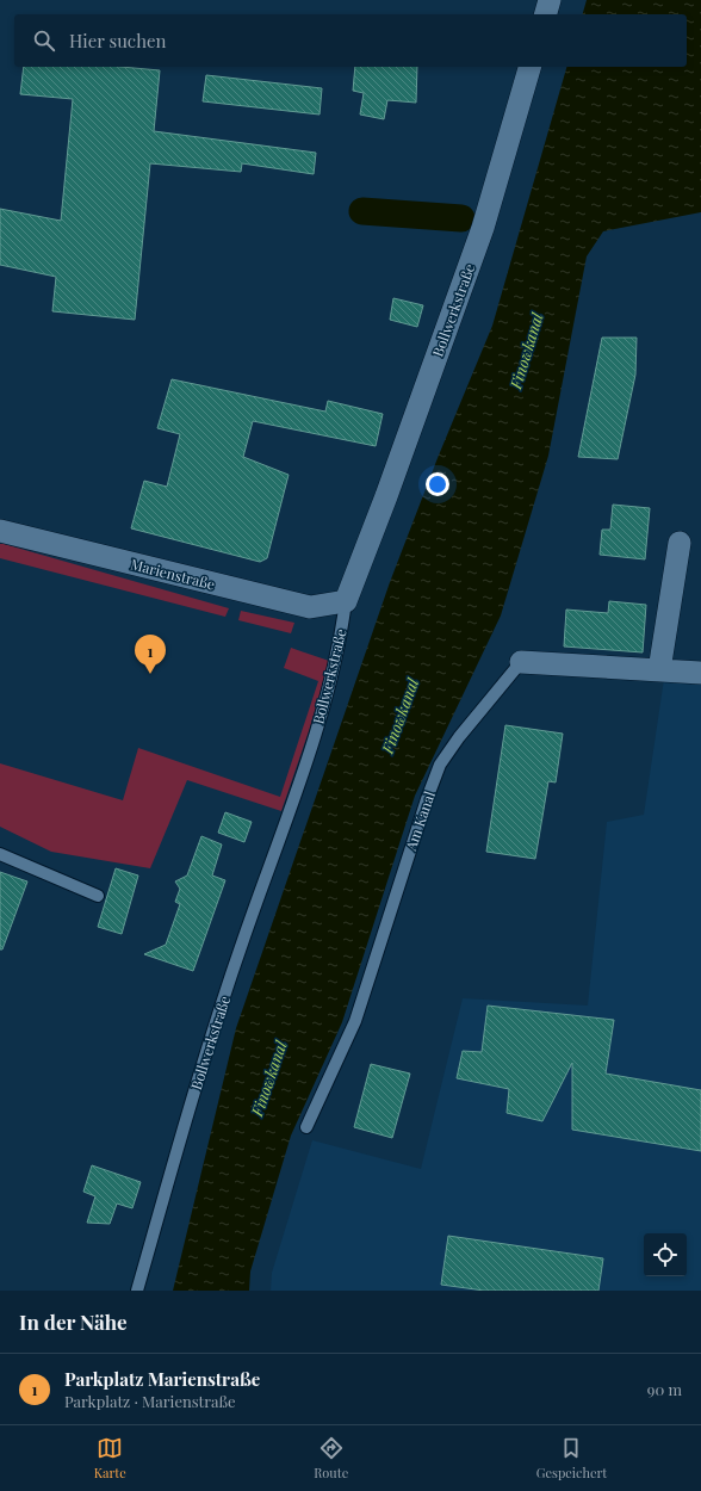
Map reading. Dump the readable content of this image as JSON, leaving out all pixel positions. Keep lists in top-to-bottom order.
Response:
{
  "streets": {
    "street": ["Bollwerkstraße", "Marienstraße", "Am Kanal"]
  },
  "crossings": [
    ["Bollwerkstraße", "Marienstraße"]
  ],
  "water": ["Finowkanal"],
  "page": {
    "search": "Hier suchen",
    "pins": "1",
    "heading": "In der Nähe",
    "list": [
      {
        "mark": "1",
        "name": "Parkplatz Marienstraße",
        "note": "Parkplatz · Marienstraße",
        "value": "90 m"
      }
    ],
    "nav": ["Karte", "Route", "Gespeichert"]
  }
}
